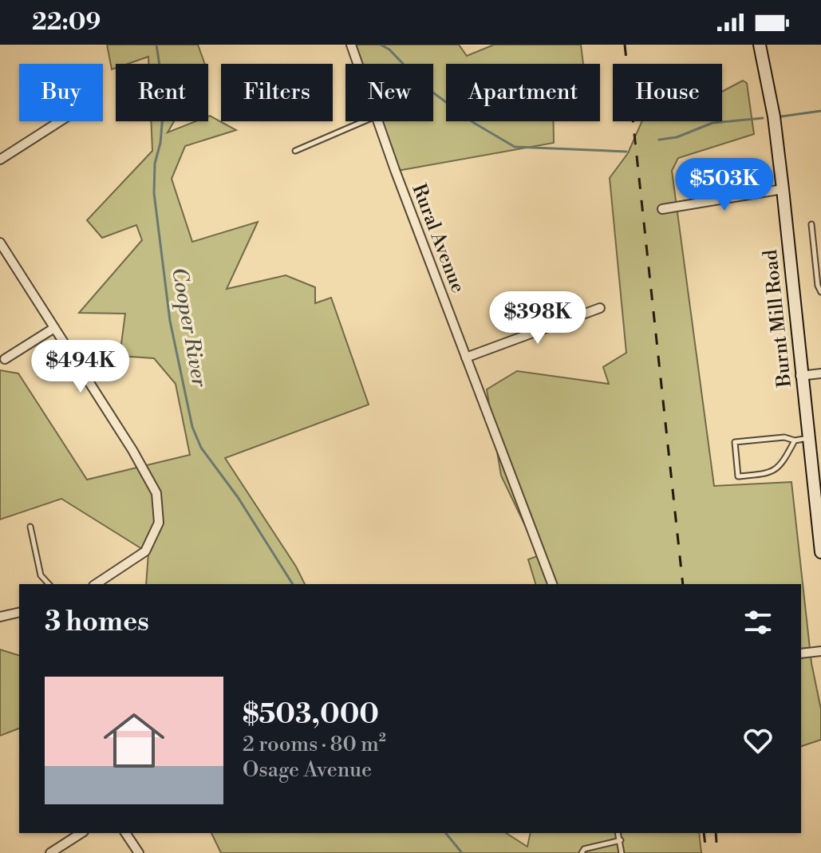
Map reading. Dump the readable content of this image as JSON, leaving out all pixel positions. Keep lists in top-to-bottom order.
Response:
{
  "streets": {
    "main road": ["Burnt Mill Road"],
    "street": ["Rural Avenue"]
  },
  "water": ["Cooper River"],
  "page": {
    "status": "22:09",
    "chip": [
      "Buy",
      "Rent",
      "Filters",
      "New",
      "Apartment",
      "House"
    ],
    "price": ["$503K", "$398K", "$494K"],
    "heading": "3 homes",
    "list": [
      {
        "name": "$503,000",
        "note": "2 rooms · 80 m² · Osage Avenue"
      }
    ]
  }
}
